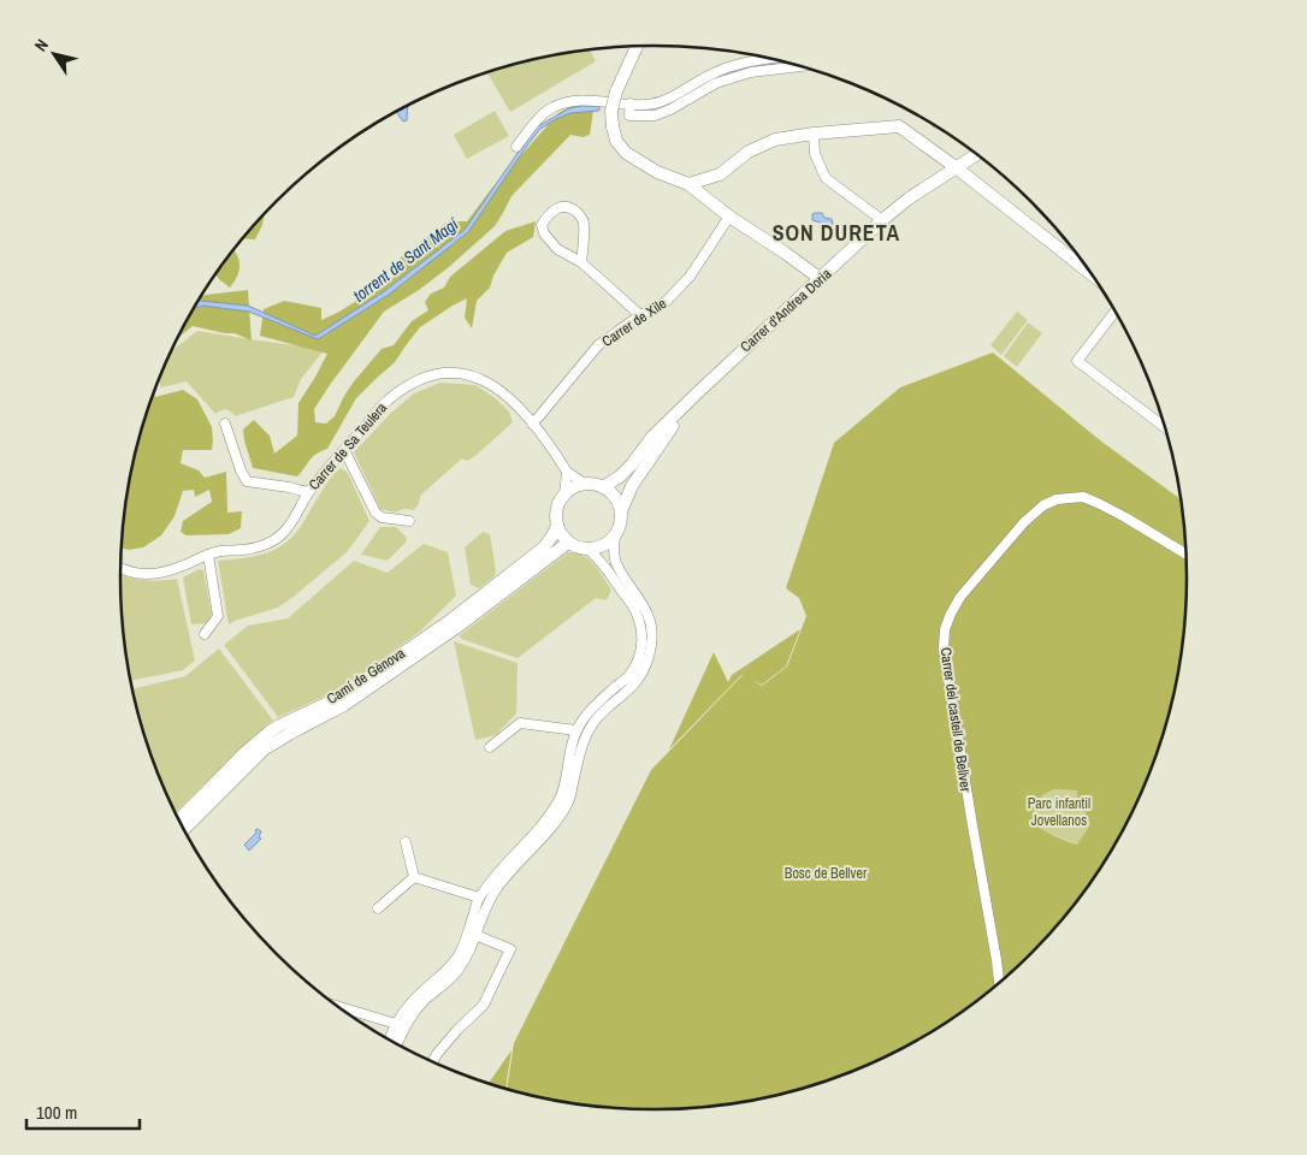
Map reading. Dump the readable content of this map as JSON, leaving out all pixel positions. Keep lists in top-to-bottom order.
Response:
{
  "streets": {
    "street": [
      "Carrer d'Andrea Doria",
      "Carrer de Xile",
      "Carrer de Sa Teulera",
      "Camí de Gènova",
      "Carrer del castell de Bellver"
    ]
  },
  "crossings": [
    ["Carrer d'Andrea Doria", "Carrer de Sa Teulera"],
    ["Carrer d'Andrea Doria", "Camí de Gènova"],
    ["Carrer de Xile", "Carrer de Sa Teulera"],
    ["Carrer de Sa Teulera", "Camí de Gènova"]
  ],
  "districts": ["SON DURETA"],
  "water": ["torrent de Sant Magí"],
  "parks": ["Parc infantil Jovellanos", "Bosc de Bellver"],
  "scale_bar": "100 m",
  "north": "top left"
}
